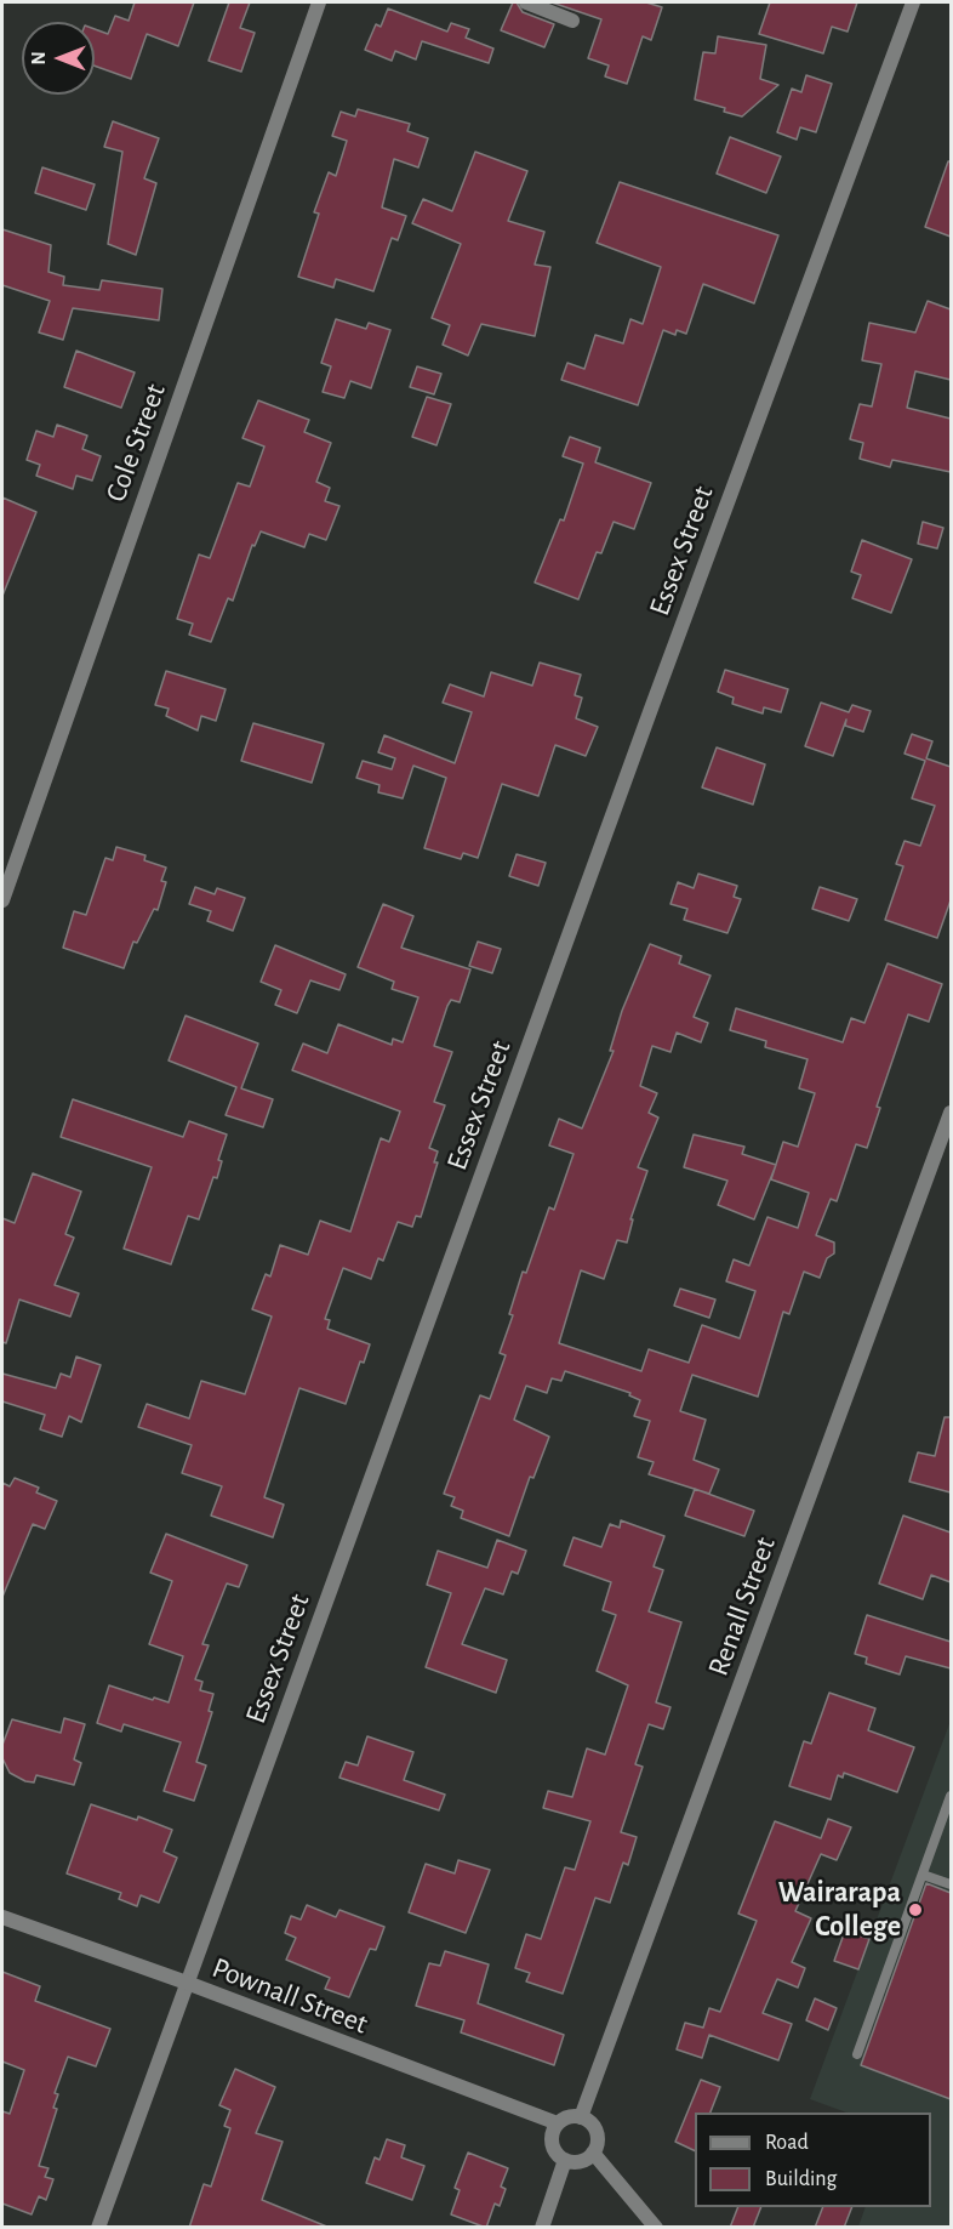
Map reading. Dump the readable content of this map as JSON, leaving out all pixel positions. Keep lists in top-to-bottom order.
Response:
{
  "streets": {
    "street": [
      "Cole Street",
      "Essex Street",
      "Renall Street",
      "Pownall Street"
    ]
  },
  "crossings": [
    ["Essex Street", "Pownall Street"],
    ["Renall Street", "Pownall Street"]
  ],
  "places": ["Wairarapa College"],
  "legend": ["Road", "Building"],
  "north": "left"
}
